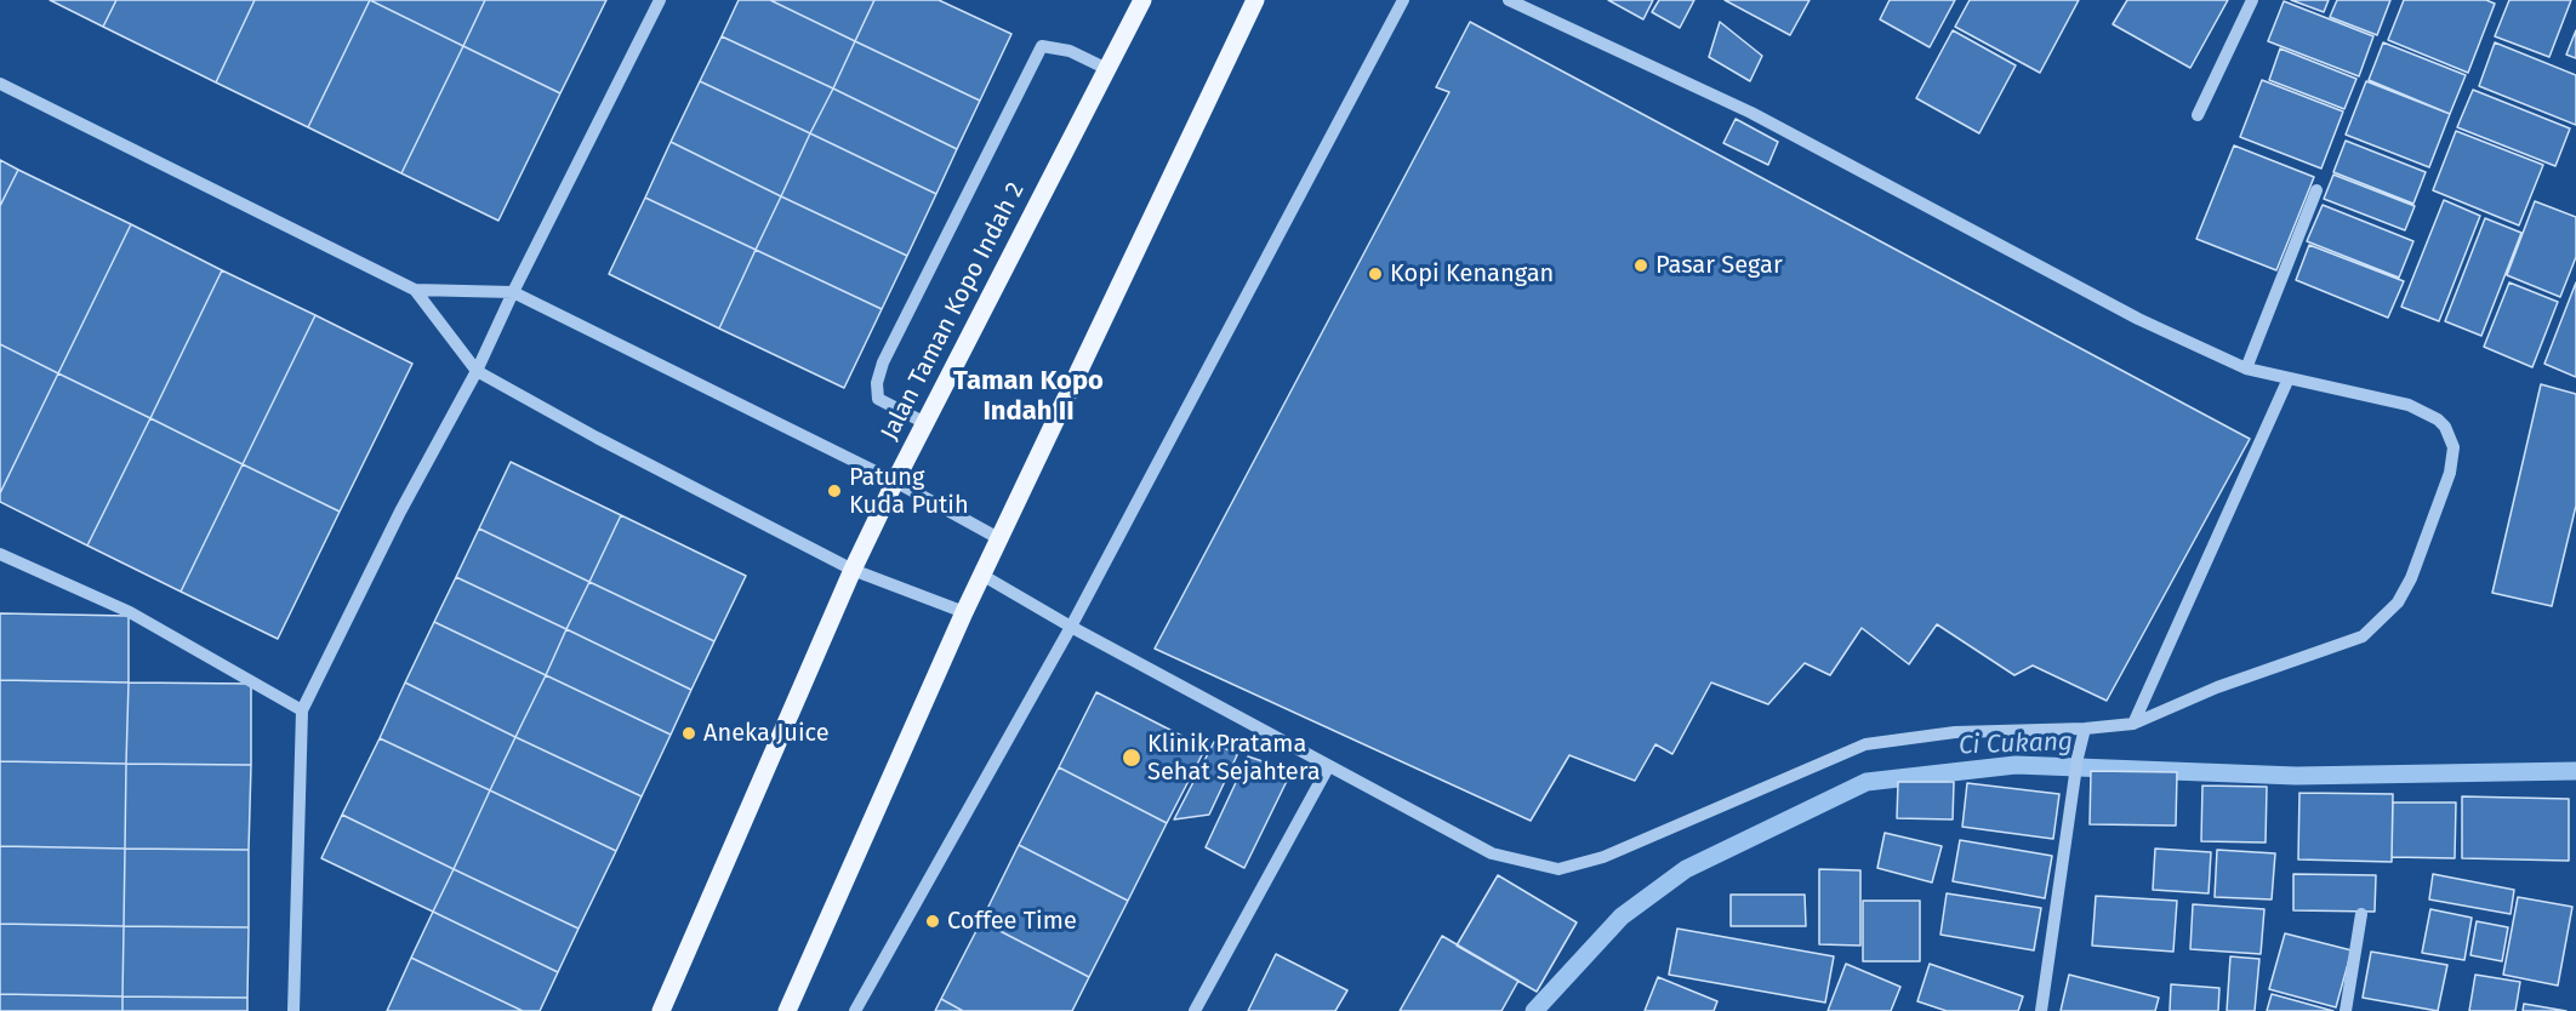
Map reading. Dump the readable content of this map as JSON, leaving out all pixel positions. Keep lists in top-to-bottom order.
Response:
{
  "streets": {
    "main road": ["Jalan Taman Kopo Indah 2"]
  },
  "districts": ["Taman Kopo Indah II"],
  "water": ["Ci Cukang"],
  "places": [
    "Pasar Segar",
    "Kopi Kenangan",
    "Patung Kuda Putih",
    "Aneka Juice",
    "Klinik Pratama Sehat Sejahtera",
    "Coffee Time"
  ]
}
